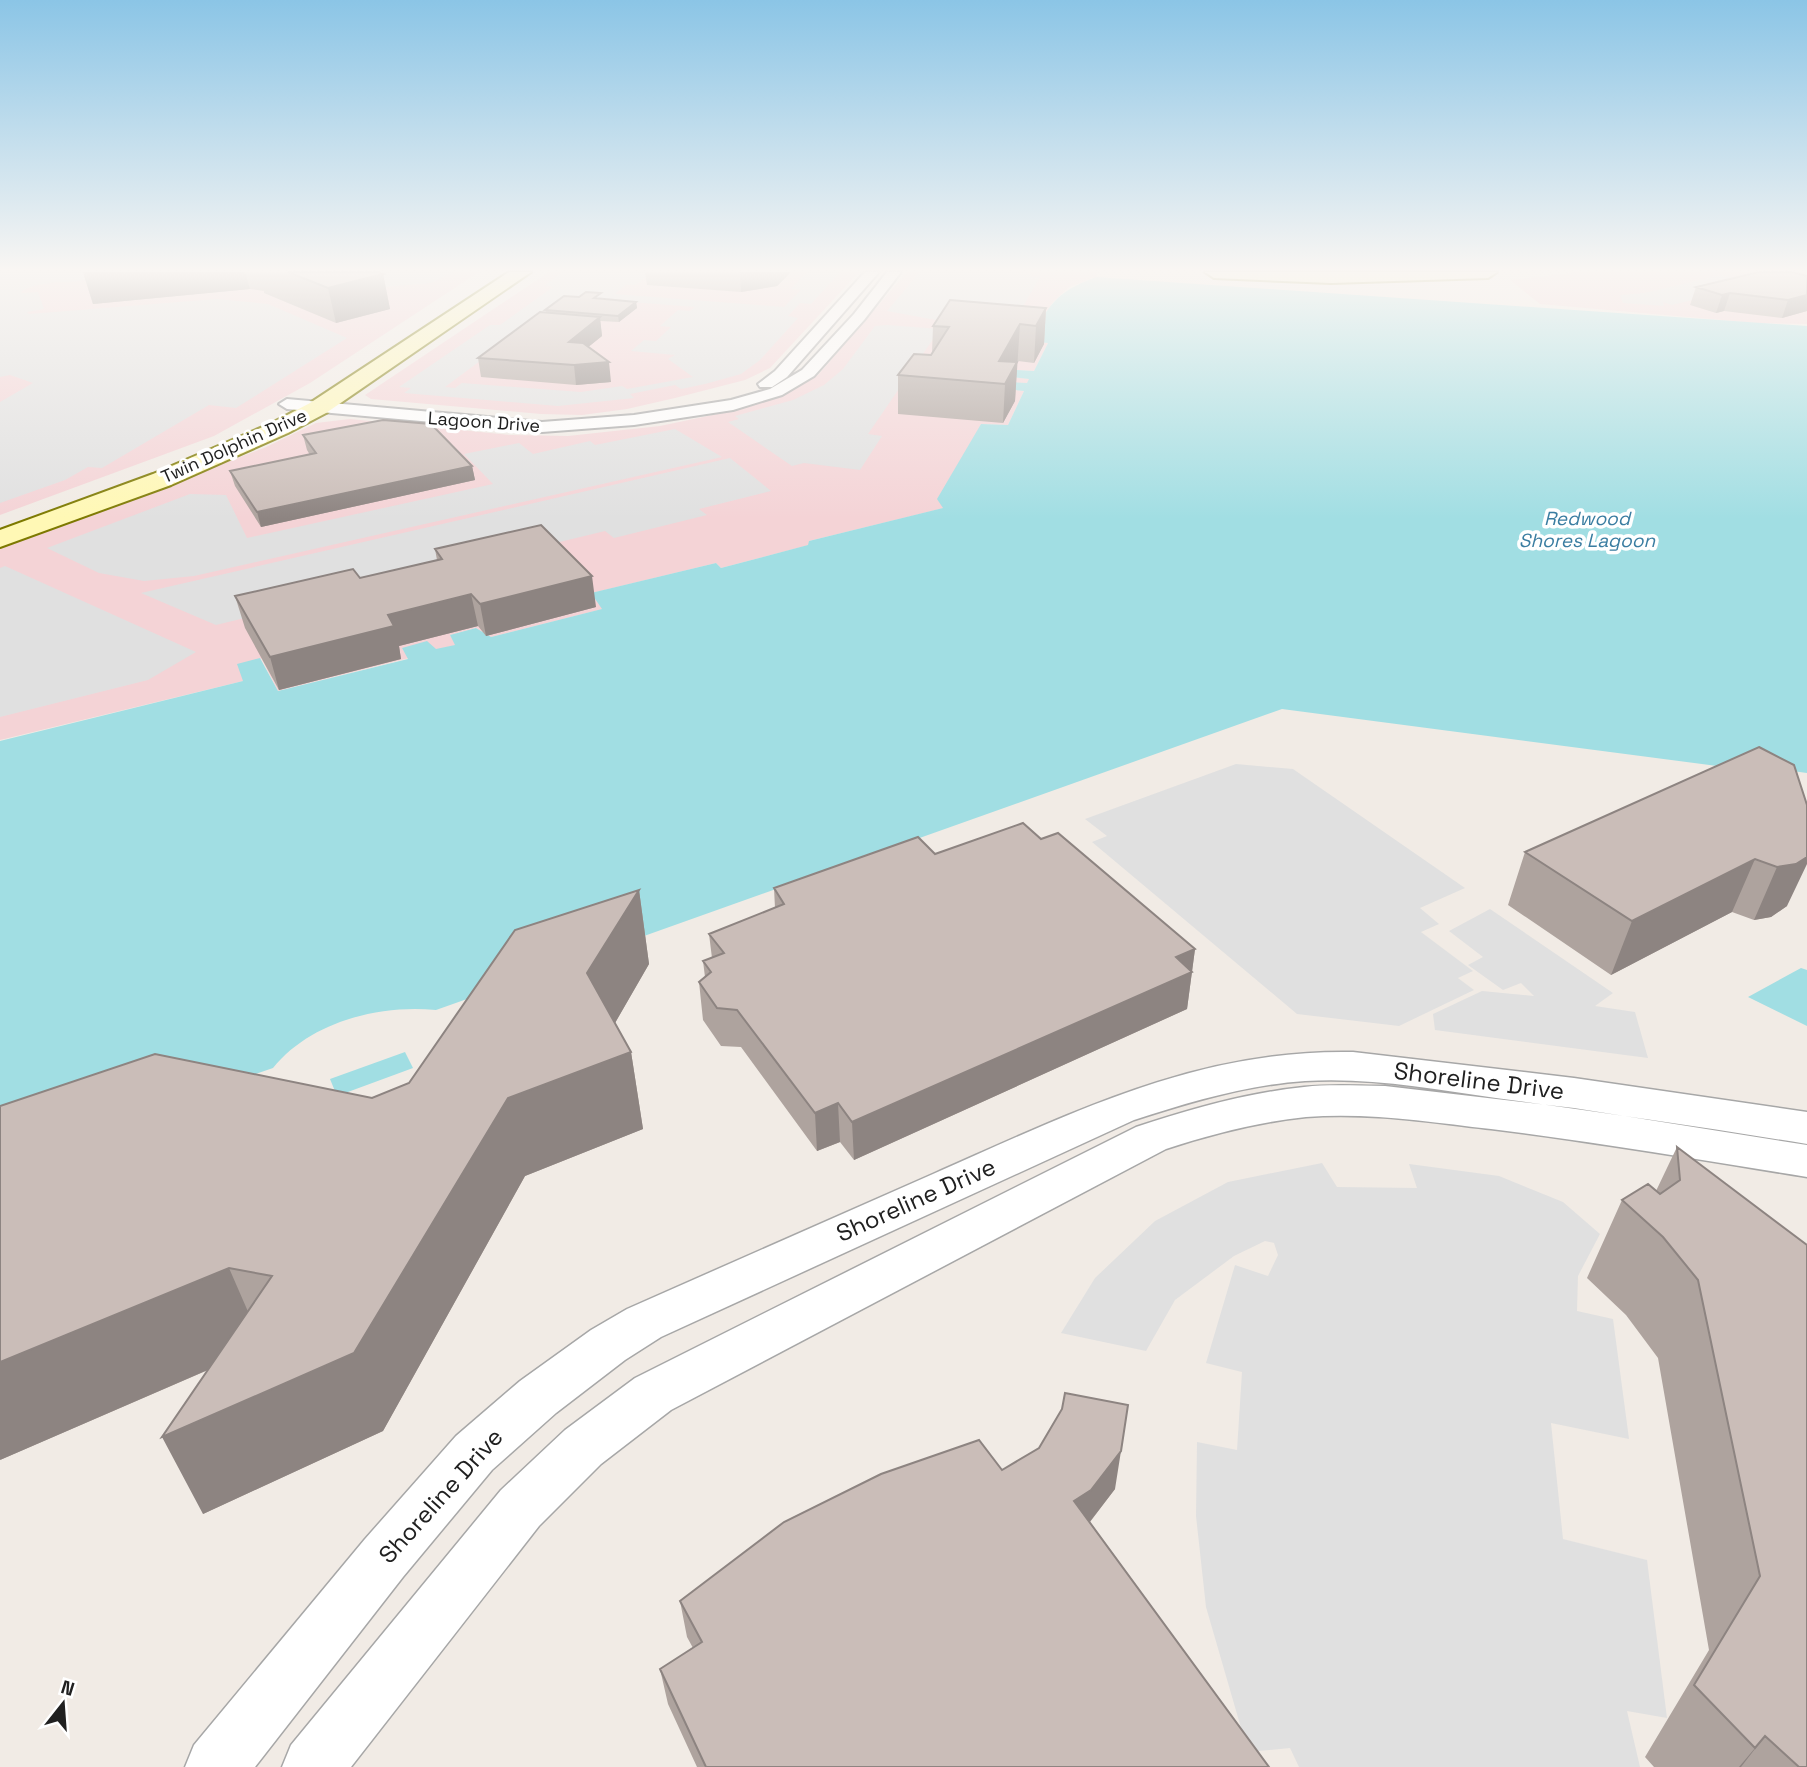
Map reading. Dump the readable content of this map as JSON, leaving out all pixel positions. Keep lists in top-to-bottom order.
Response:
{
  "streets": {
    "main road": ["Twin Dolphin Drive"],
    "street": ["Lagoon Drive", "Shoreline Drive"]
  },
  "crossings": [
    ["Lagoon Drive", "Twin Dolphin Drive"]
  ],
  "water": ["Redwood Shores Lagoon"],
  "north": "top"
}
